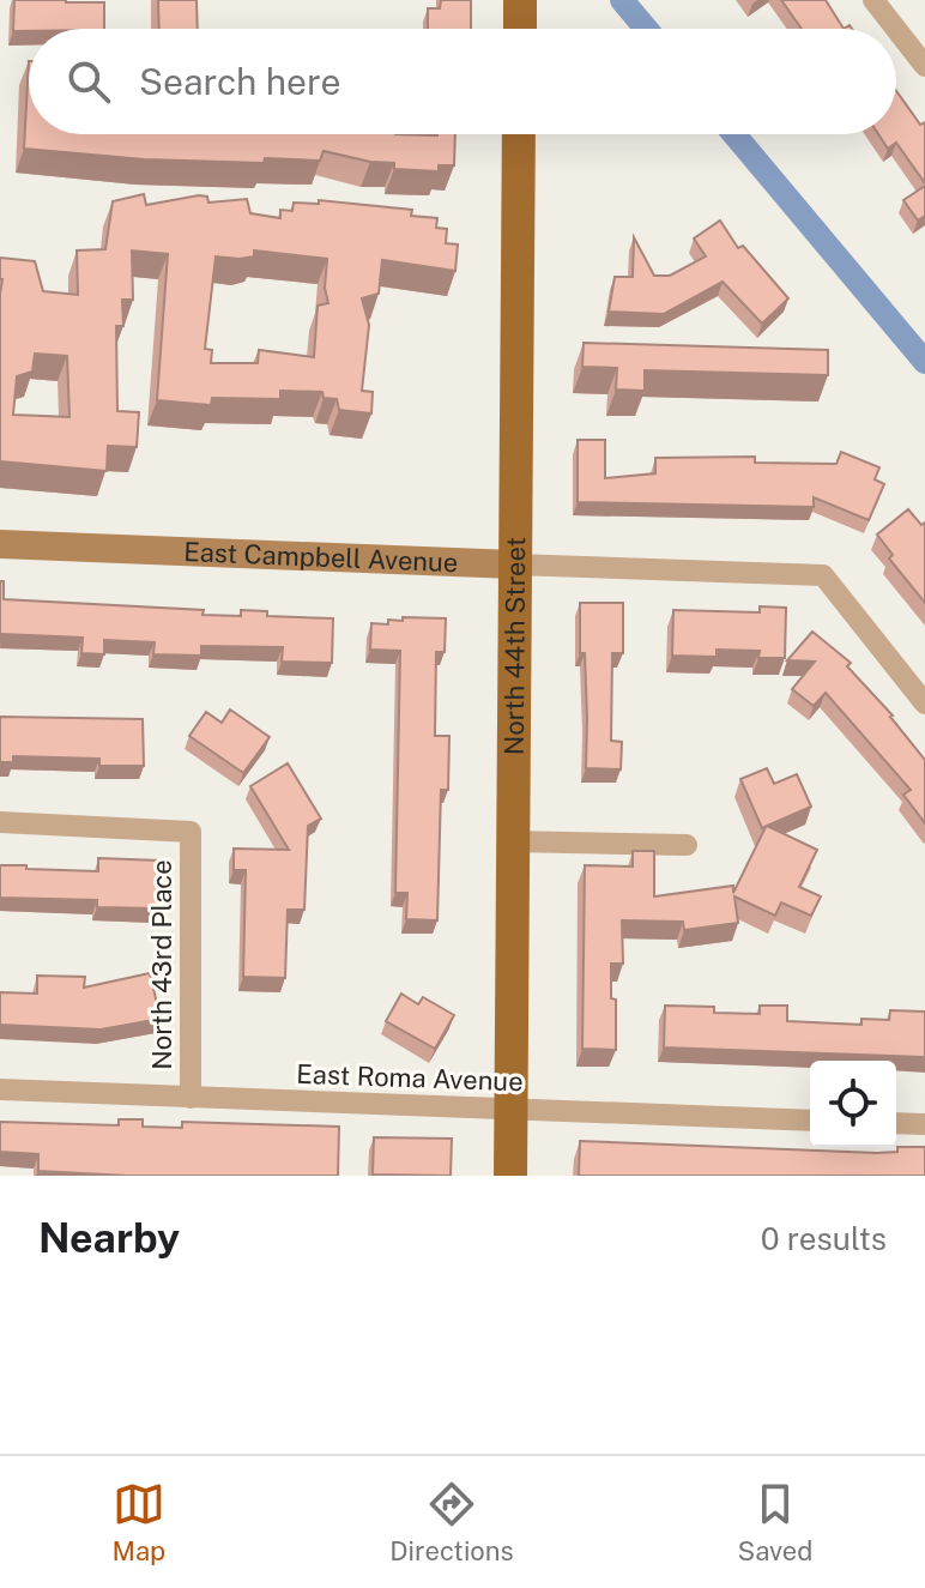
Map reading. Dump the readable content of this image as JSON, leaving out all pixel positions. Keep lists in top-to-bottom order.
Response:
{
  "streets": {
    "main road": ["North 44th Street"],
    "street": ["East Campbell Avenue", "North 43rd Place", "East Roma Avenue"]
  },
  "crossings": [
    ["East Campbell Avenue", "North 44th Street"],
    ["North 44th Street", "East Roma Avenue"],
    ["North 43rd Place", "East Roma Avenue"]
  ],
  "page": {
    "search": "Search here",
    "heading": ["Nearby", "0 results"],
    "nav": ["Map", "Directions", "Saved"]
  }
}
